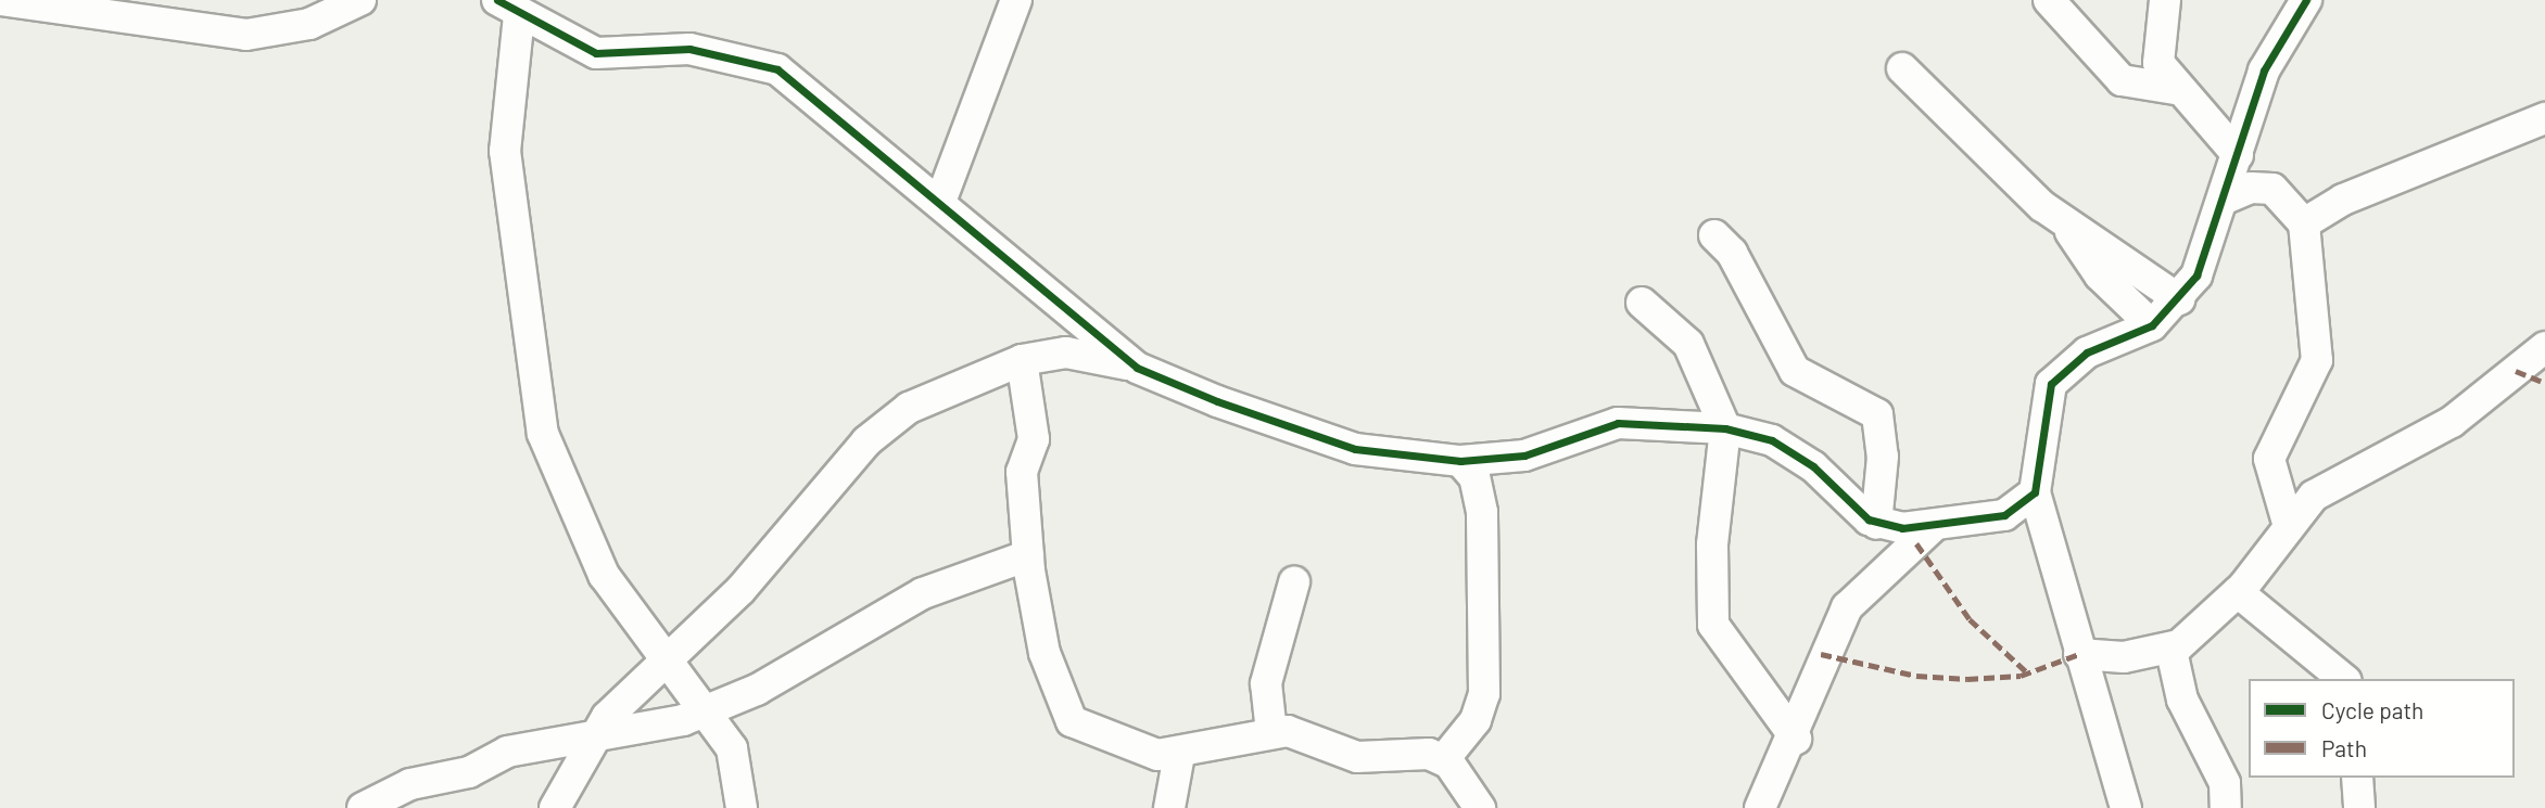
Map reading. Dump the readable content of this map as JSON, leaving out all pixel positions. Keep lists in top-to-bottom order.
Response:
{
  "legend": ["Cycle path", "Path"]
}
